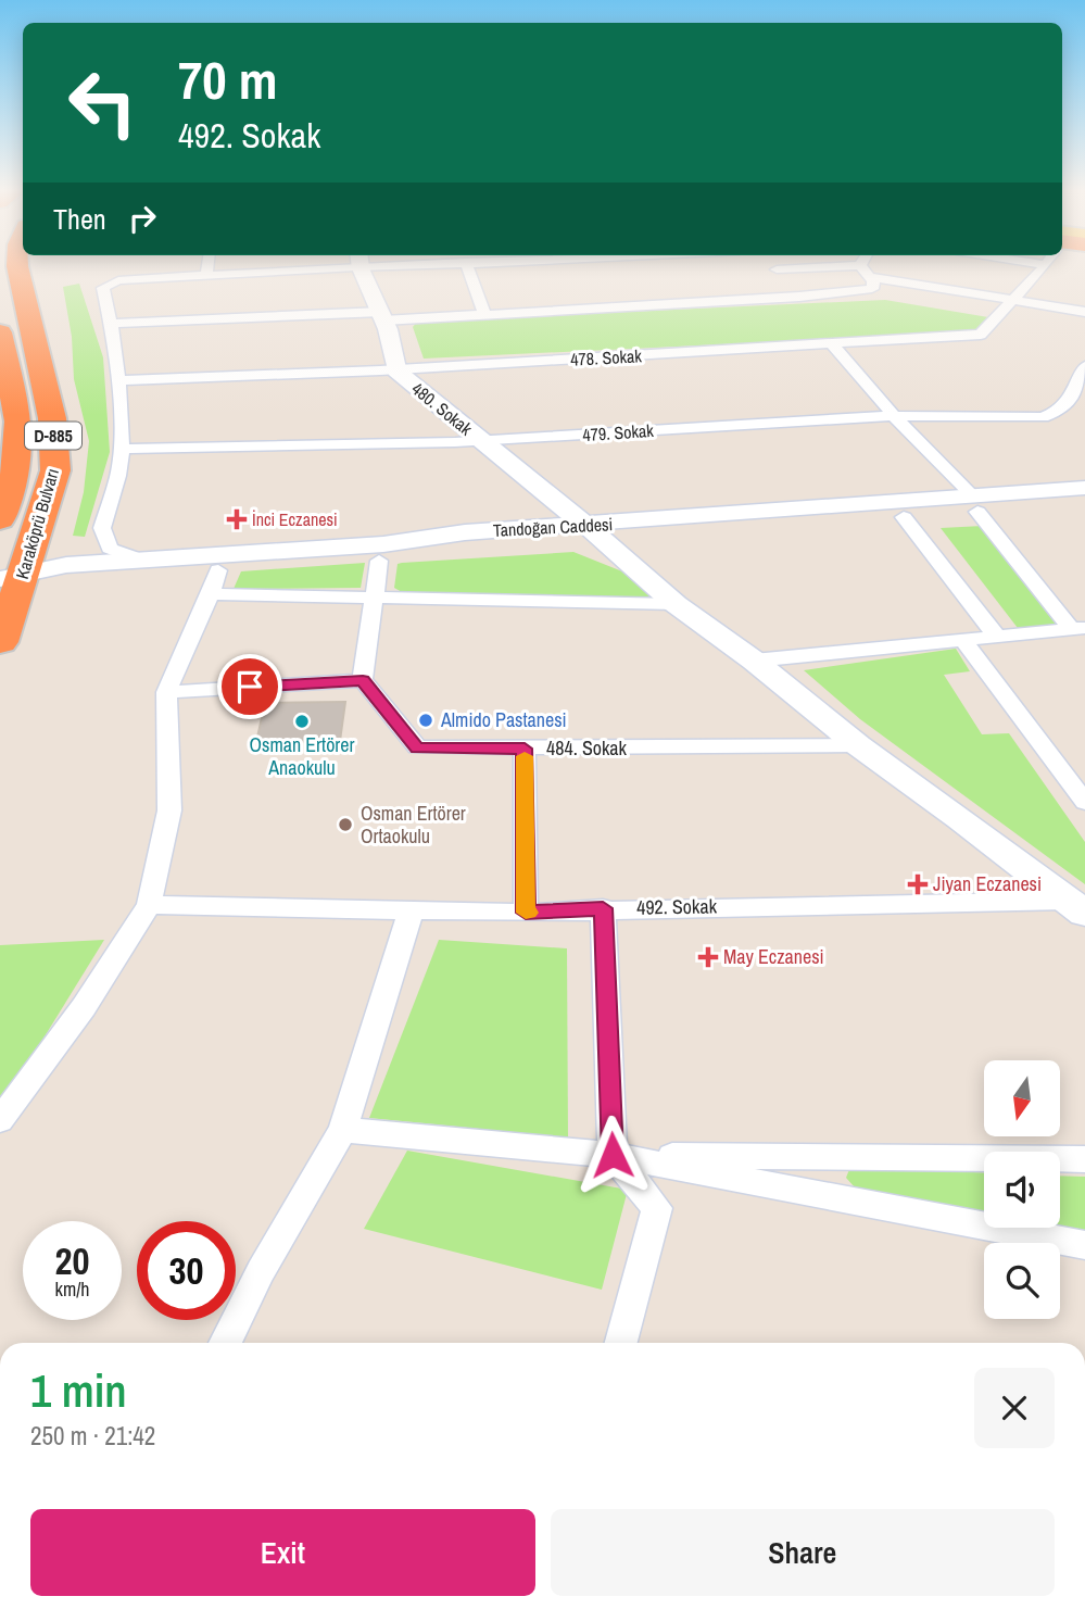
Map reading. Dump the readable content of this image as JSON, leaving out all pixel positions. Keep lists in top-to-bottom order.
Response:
{
  "streets": {
    "highway": ["D-885", "Karaköprü Bulvarı"],
    "main road": ["480. Sokak", "Tandoğan Caddesi"],
    "street": [
      "478. Sokak",
      "479. Sokak",
      "484. Sokak",
      "492. Sokak"
    ]
  },
  "crossings": [
    ["478. Sokak", "480. Sokak"],
    ["480. Sokak", "479. Sokak"],
    ["480. Sokak", "Tandoğan Caddesi"],
    ["480. Sokak", "484. Sokak"],
    ["480. Sokak", "492. Sokak"],
    ["Karaköprü Bulvarı", "Tandoğan Caddesi"]
  ],
  "places": {
    "health": ["İnci Eczanesi", "Jiyan Eczanesi", "May Eczanesi"],
    "other": ["Almido Pastanesi", "Osman Ertörer Anaokulu", "Osman Ertörer Ortaokulu"]
  },
  "north": "bottom",
  "page": {
    "turn": ["70 m", "492. Sokak"],
    "then": "Then",
    "speed": "20 km/h",
    "limit": "30",
    "heading": ["1 min", "250 m · 21:42"],
    "buttons": ["Exit", "Share"]
  }
}
